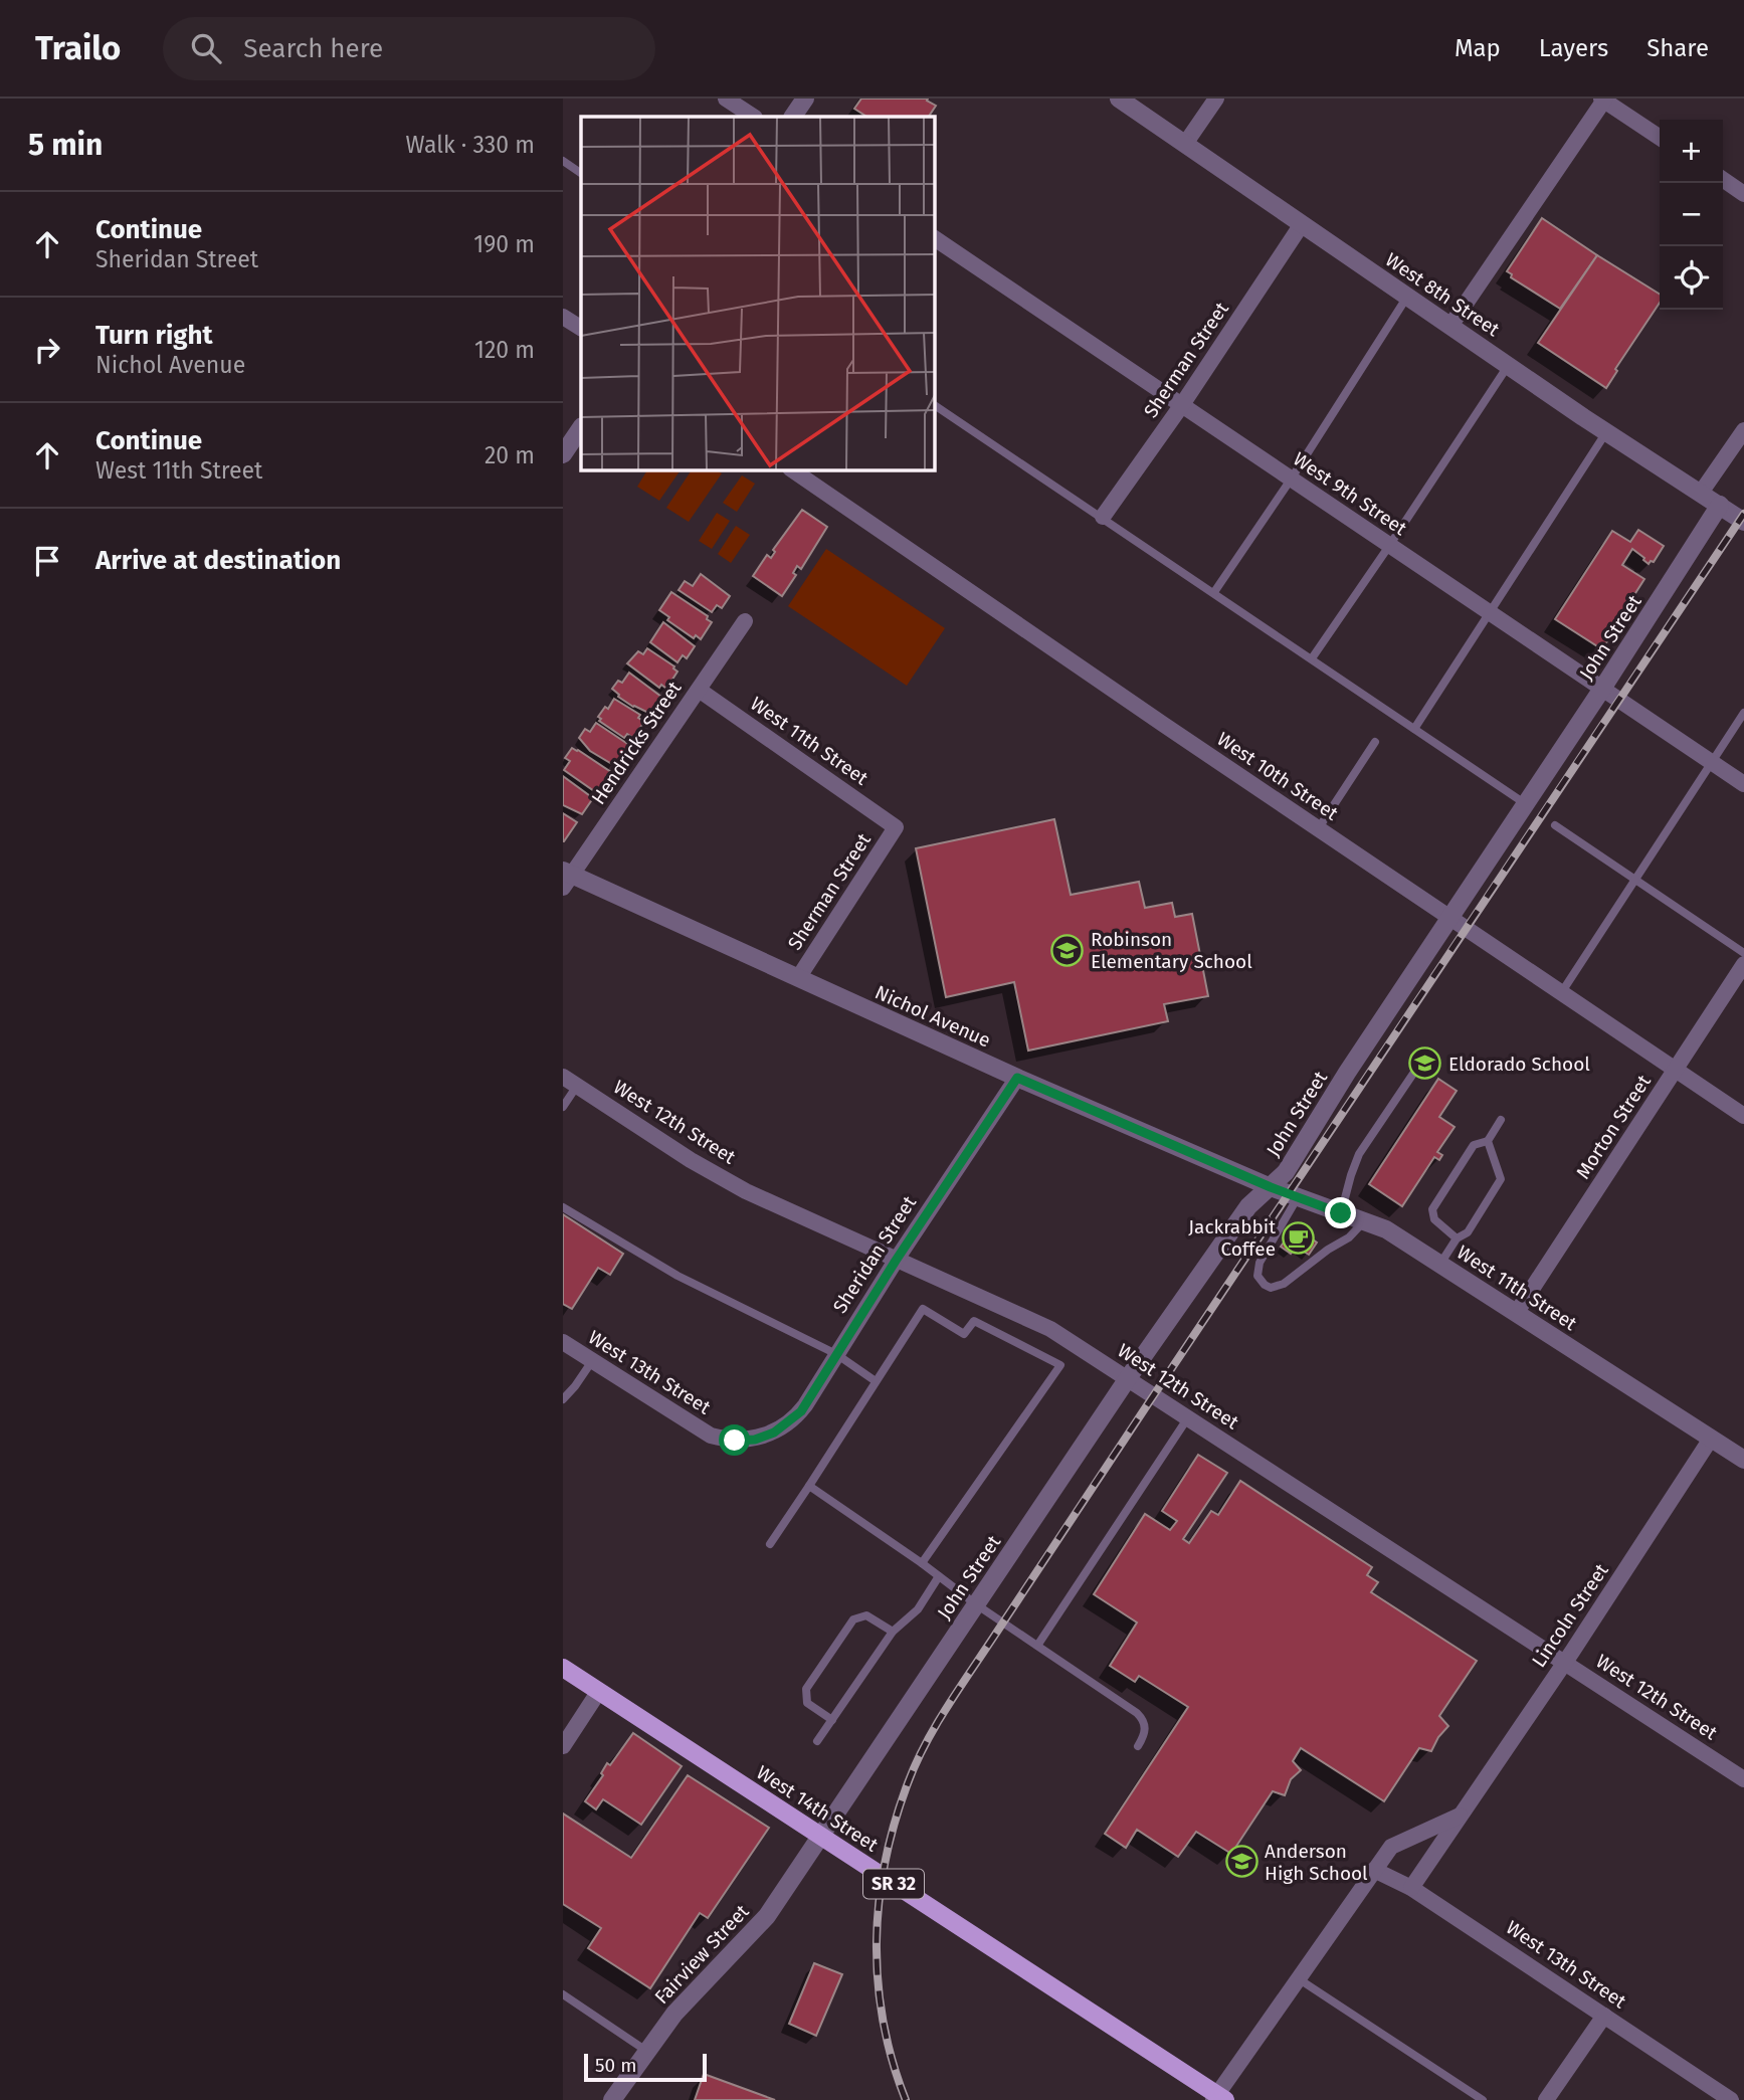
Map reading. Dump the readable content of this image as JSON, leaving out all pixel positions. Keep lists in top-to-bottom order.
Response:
{
  "streets": {
    "main road": ["West 14th Street", "SR 32"],
    "street": [
      "West 8th Street",
      "Sherman Street",
      "West 9th Street",
      "John Street",
      "West 11th Street",
      "Hendricks Street",
      "West 10th Street",
      "Nichol Avenue",
      "West 12th Street",
      "Morton Street",
      "Sheridan Street",
      "West 13th Street",
      "Lincoln Street",
      "Fairview Street"
    ]
  },
  "crossings": [
    ["West 8th Street", "Sherman Street"],
    ["West 8th Street", "John Street"],
    ["Sherman Street", "West 9th Street"],
    ["Sherman Street", "West 11th Street"],
    ["Sherman Street", "Nichol Avenue"],
    ["West 9th Street", "John Street"],
    ["John Street", "West 10th Street"],
    ["John Street", "Nichol Avenue"],
    ["John Street", "West 12th Street"],
    ["John Street", "West 14th Street"],
    ["John Street", "Fairview Street"],
    ["West 11th Street", "Hendricks Street"],
    ["West 11th Street", "Nichol Avenue"],
    ["West 11th Street", "Morton Street"],
    ["West 11th Street", "Lincoln Street"],
    ["Hendricks Street", "Nichol Avenue"],
    ["West 10th Street", "Morton Street"],
    ["Nichol Avenue", "Sheridan Street"],
    ["West 12th Street", "Sheridan Street"],
    ["West 12th Street", "Lincoln Street"],
    ["Sheridan Street", "West 13th Street"],
    ["West 13th Street", "Lincoln Street"],
    ["West 14th Street", "Fairview Street"]
  ],
  "places": {
    "school or university": ["Robinson Elementary School", "Eldorado School", "Anderson High School"],
    "cafe": ["Jackrabbit Coffee"]
  },
  "scale_bar": "50 m",
  "page": {
    "header": "Trailo",
    "search": "Search here",
    "nav": ["Map", "Layers", "Share"],
    "heading": ["5 min", "Walk · 330 m"],
    "map_buttons": ["+", "−"],
    "list": [
      ["Continue", "Sheridan Street", "190 m"],
      ["Turn right", "Nichol Avenue", "120 m"],
      ["Continue", "West 11th Street", "20 m"],
      "Arrive at destination"
    ],
    "scale": "50 m"
  }
}
